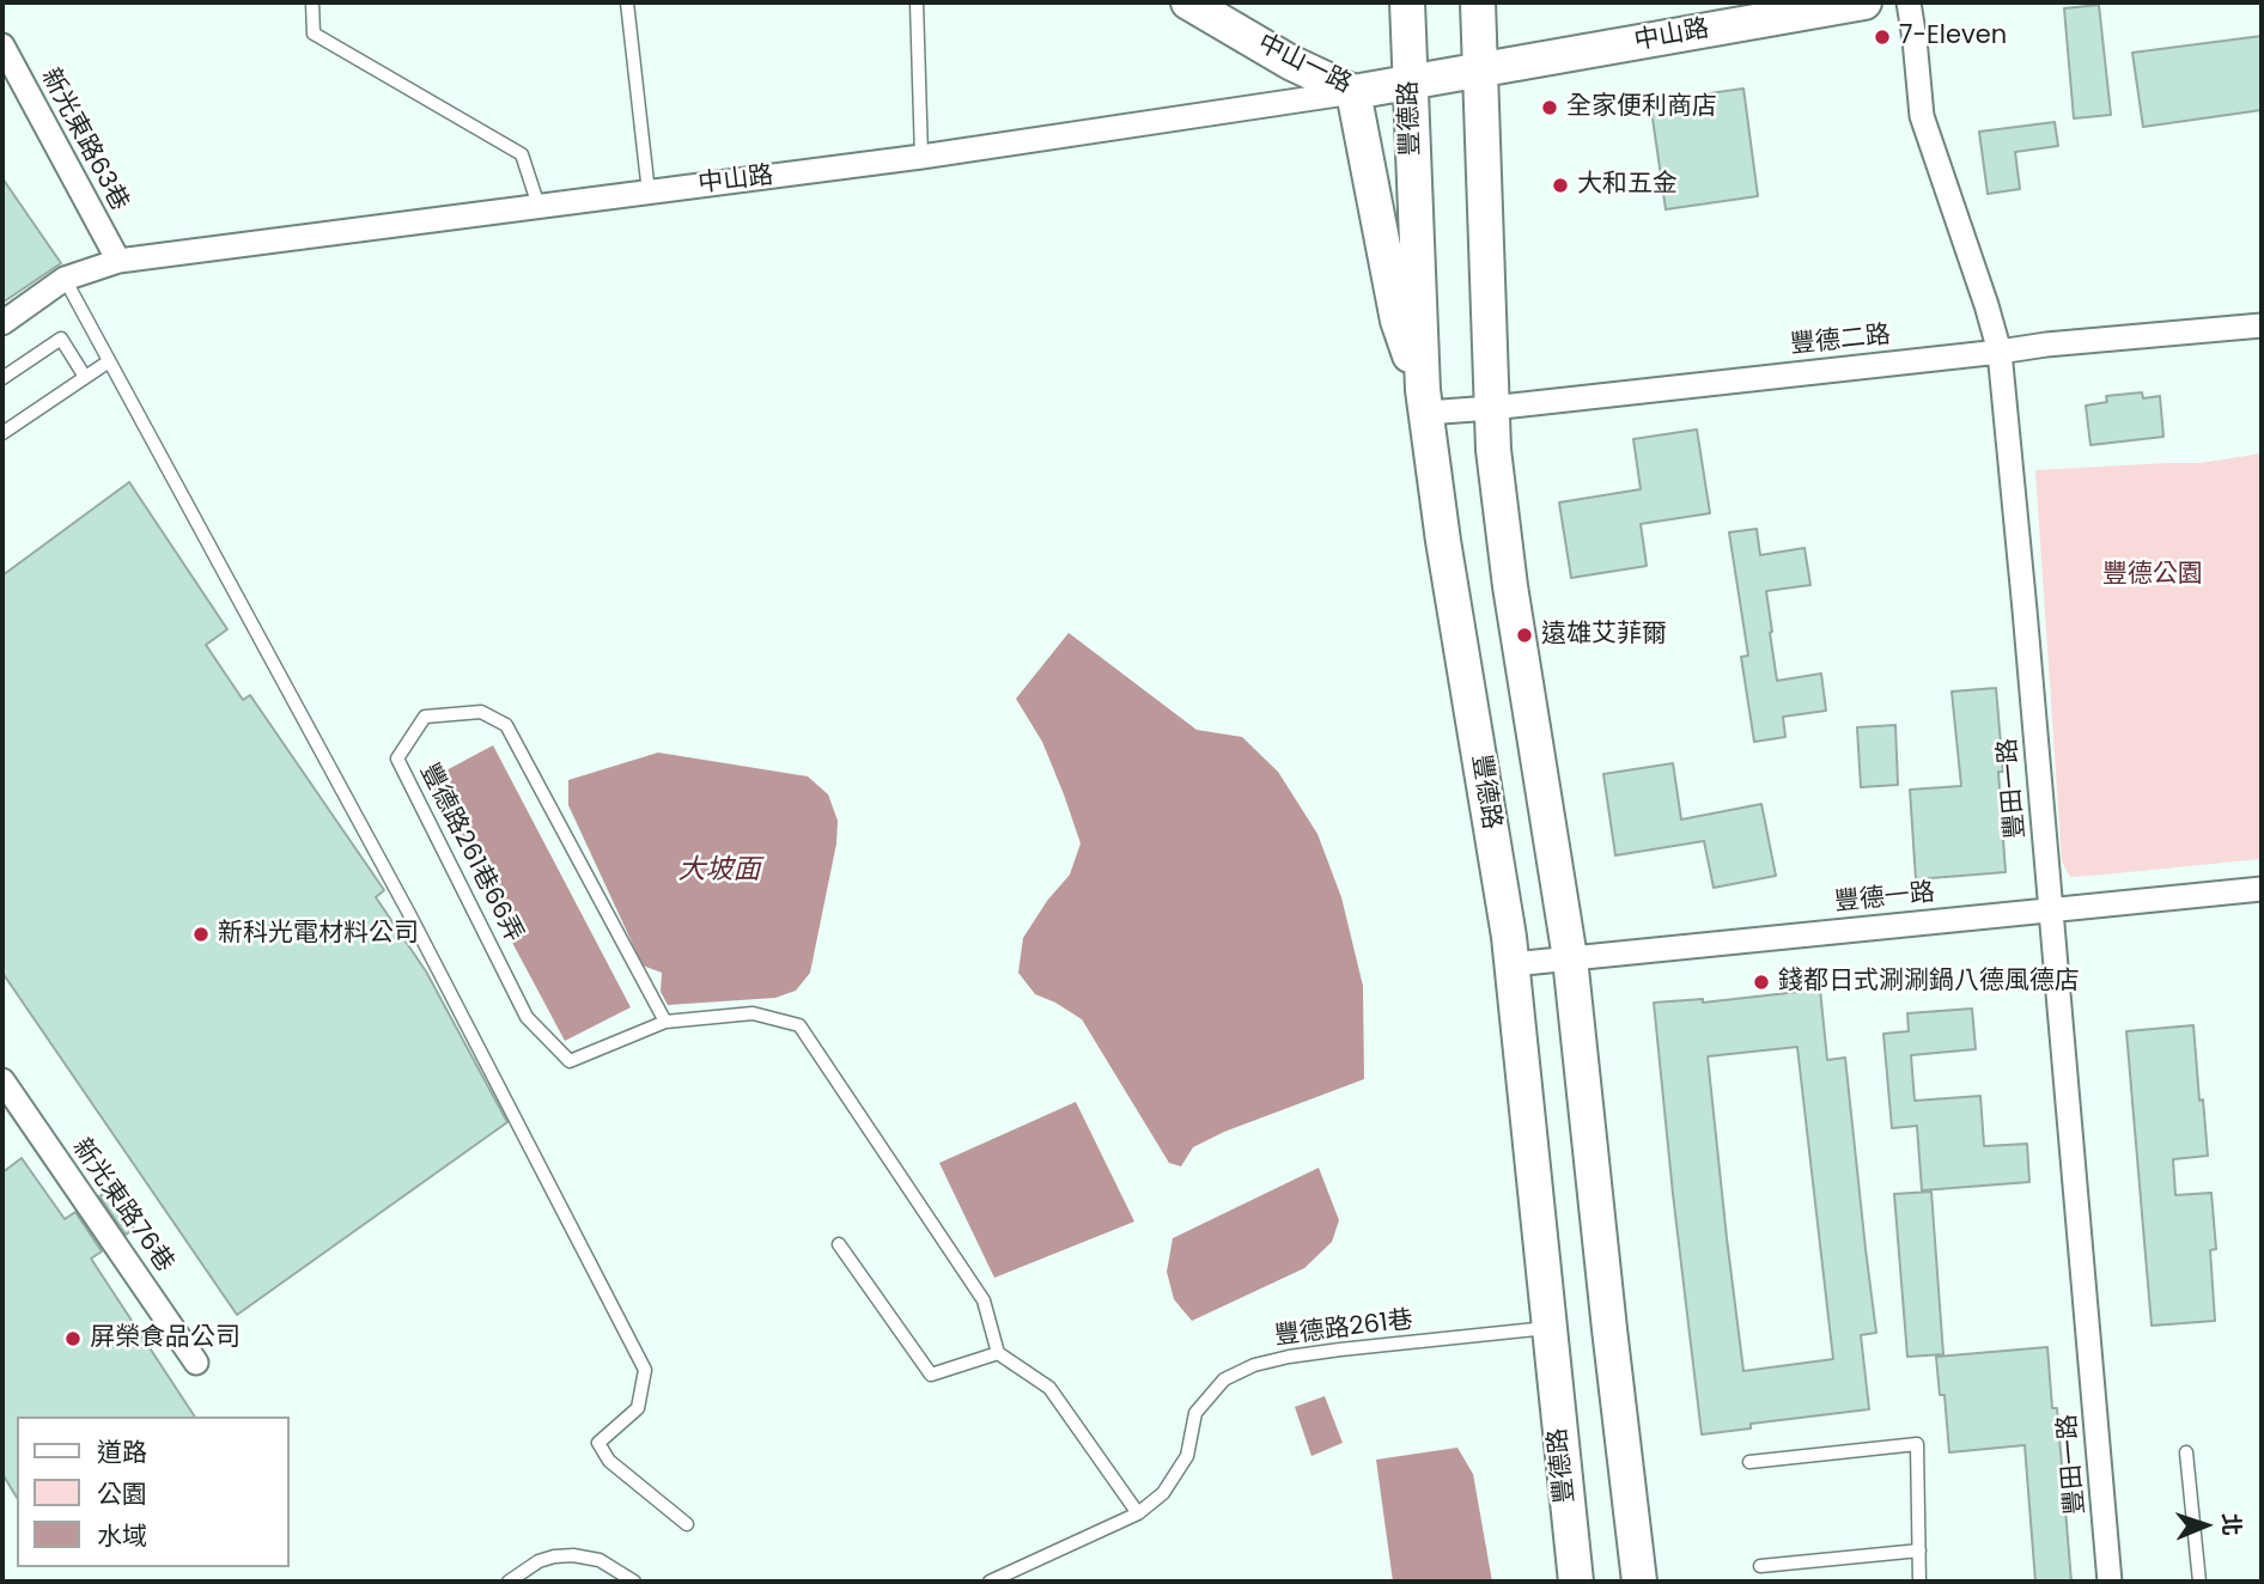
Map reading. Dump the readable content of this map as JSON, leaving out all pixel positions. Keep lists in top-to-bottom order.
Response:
{
  "streets": {
    "main road": ["中山路", "中山一路", "豐德路"],
    "street": [
      "新光東路63巷",
      "豐德二路",
      "豐田一路",
      "豐德一路",
      "新光東路76巷"
    ],
    "lane": ["豐德路261巷66弄", "豐德路261巷"]
  },
  "crossings": [
    ["中山路", "中山一路"],
    ["中山路", "新光東路63巷"],
    ["中山一路", "豐德路"],
    ["豐德路", "豐德二路"],
    ["豐德路", "豐德一路"],
    ["豐德路", "豐德路261巷"],
    ["豐德二路", "豐田一路"],
    ["豐田一路", "豐德一路"]
  ],
  "water": ["大坡面"],
  "parks": ["豐德公園"],
  "places": [
    "7-Eleven",
    "全家便利商店",
    "大和五金",
    "遠雄艾菲爾",
    "新科光電材料公司",
    "錢都日式涮涮鍋八德風德店",
    "屏榮食品公司"
  ],
  "legend": ["道路", "公園", "水域"],
  "north": "right"
}
